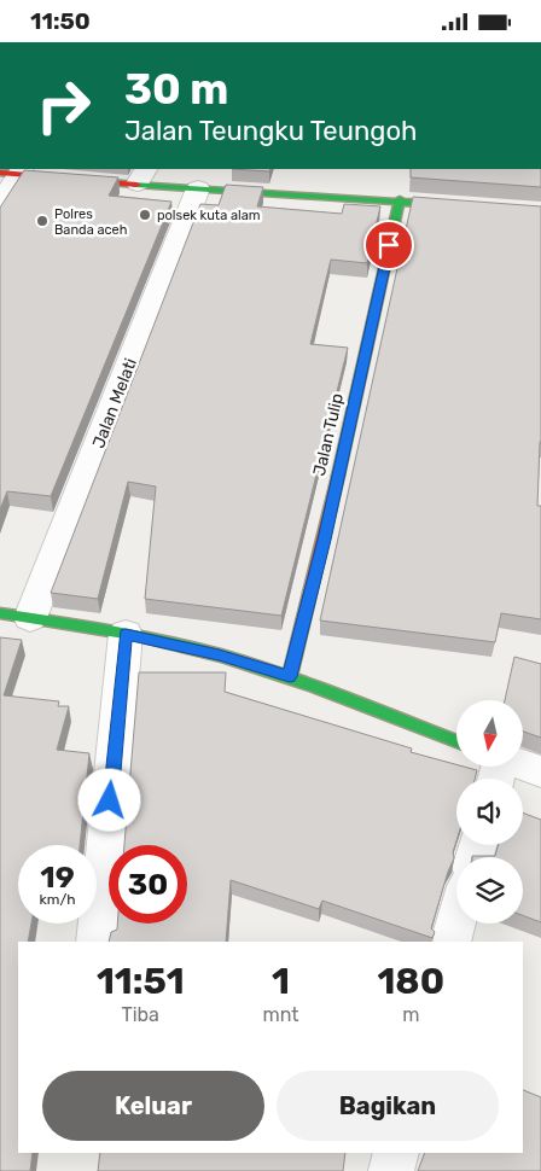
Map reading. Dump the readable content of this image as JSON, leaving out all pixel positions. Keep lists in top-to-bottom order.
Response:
{
  "streets": {
    "street": ["Jalan Melati", "Jalan Tulip"]
  },
  "places": ["polsek kuta alam", "Polres Banda aceh"],
  "north": "bottom",
  "page": {
    "status": "11:50",
    "turn": ["30 m", "Jalan Teungku Teungoh"],
    "speed": "19 km/h",
    "limit": "30",
    "eta": [
      "11:51",
      "Tiba",
      "1",
      "mnt",
      "180",
      "m"
    ],
    "buttons": ["Keluar", "Bagikan"]
  }
}
